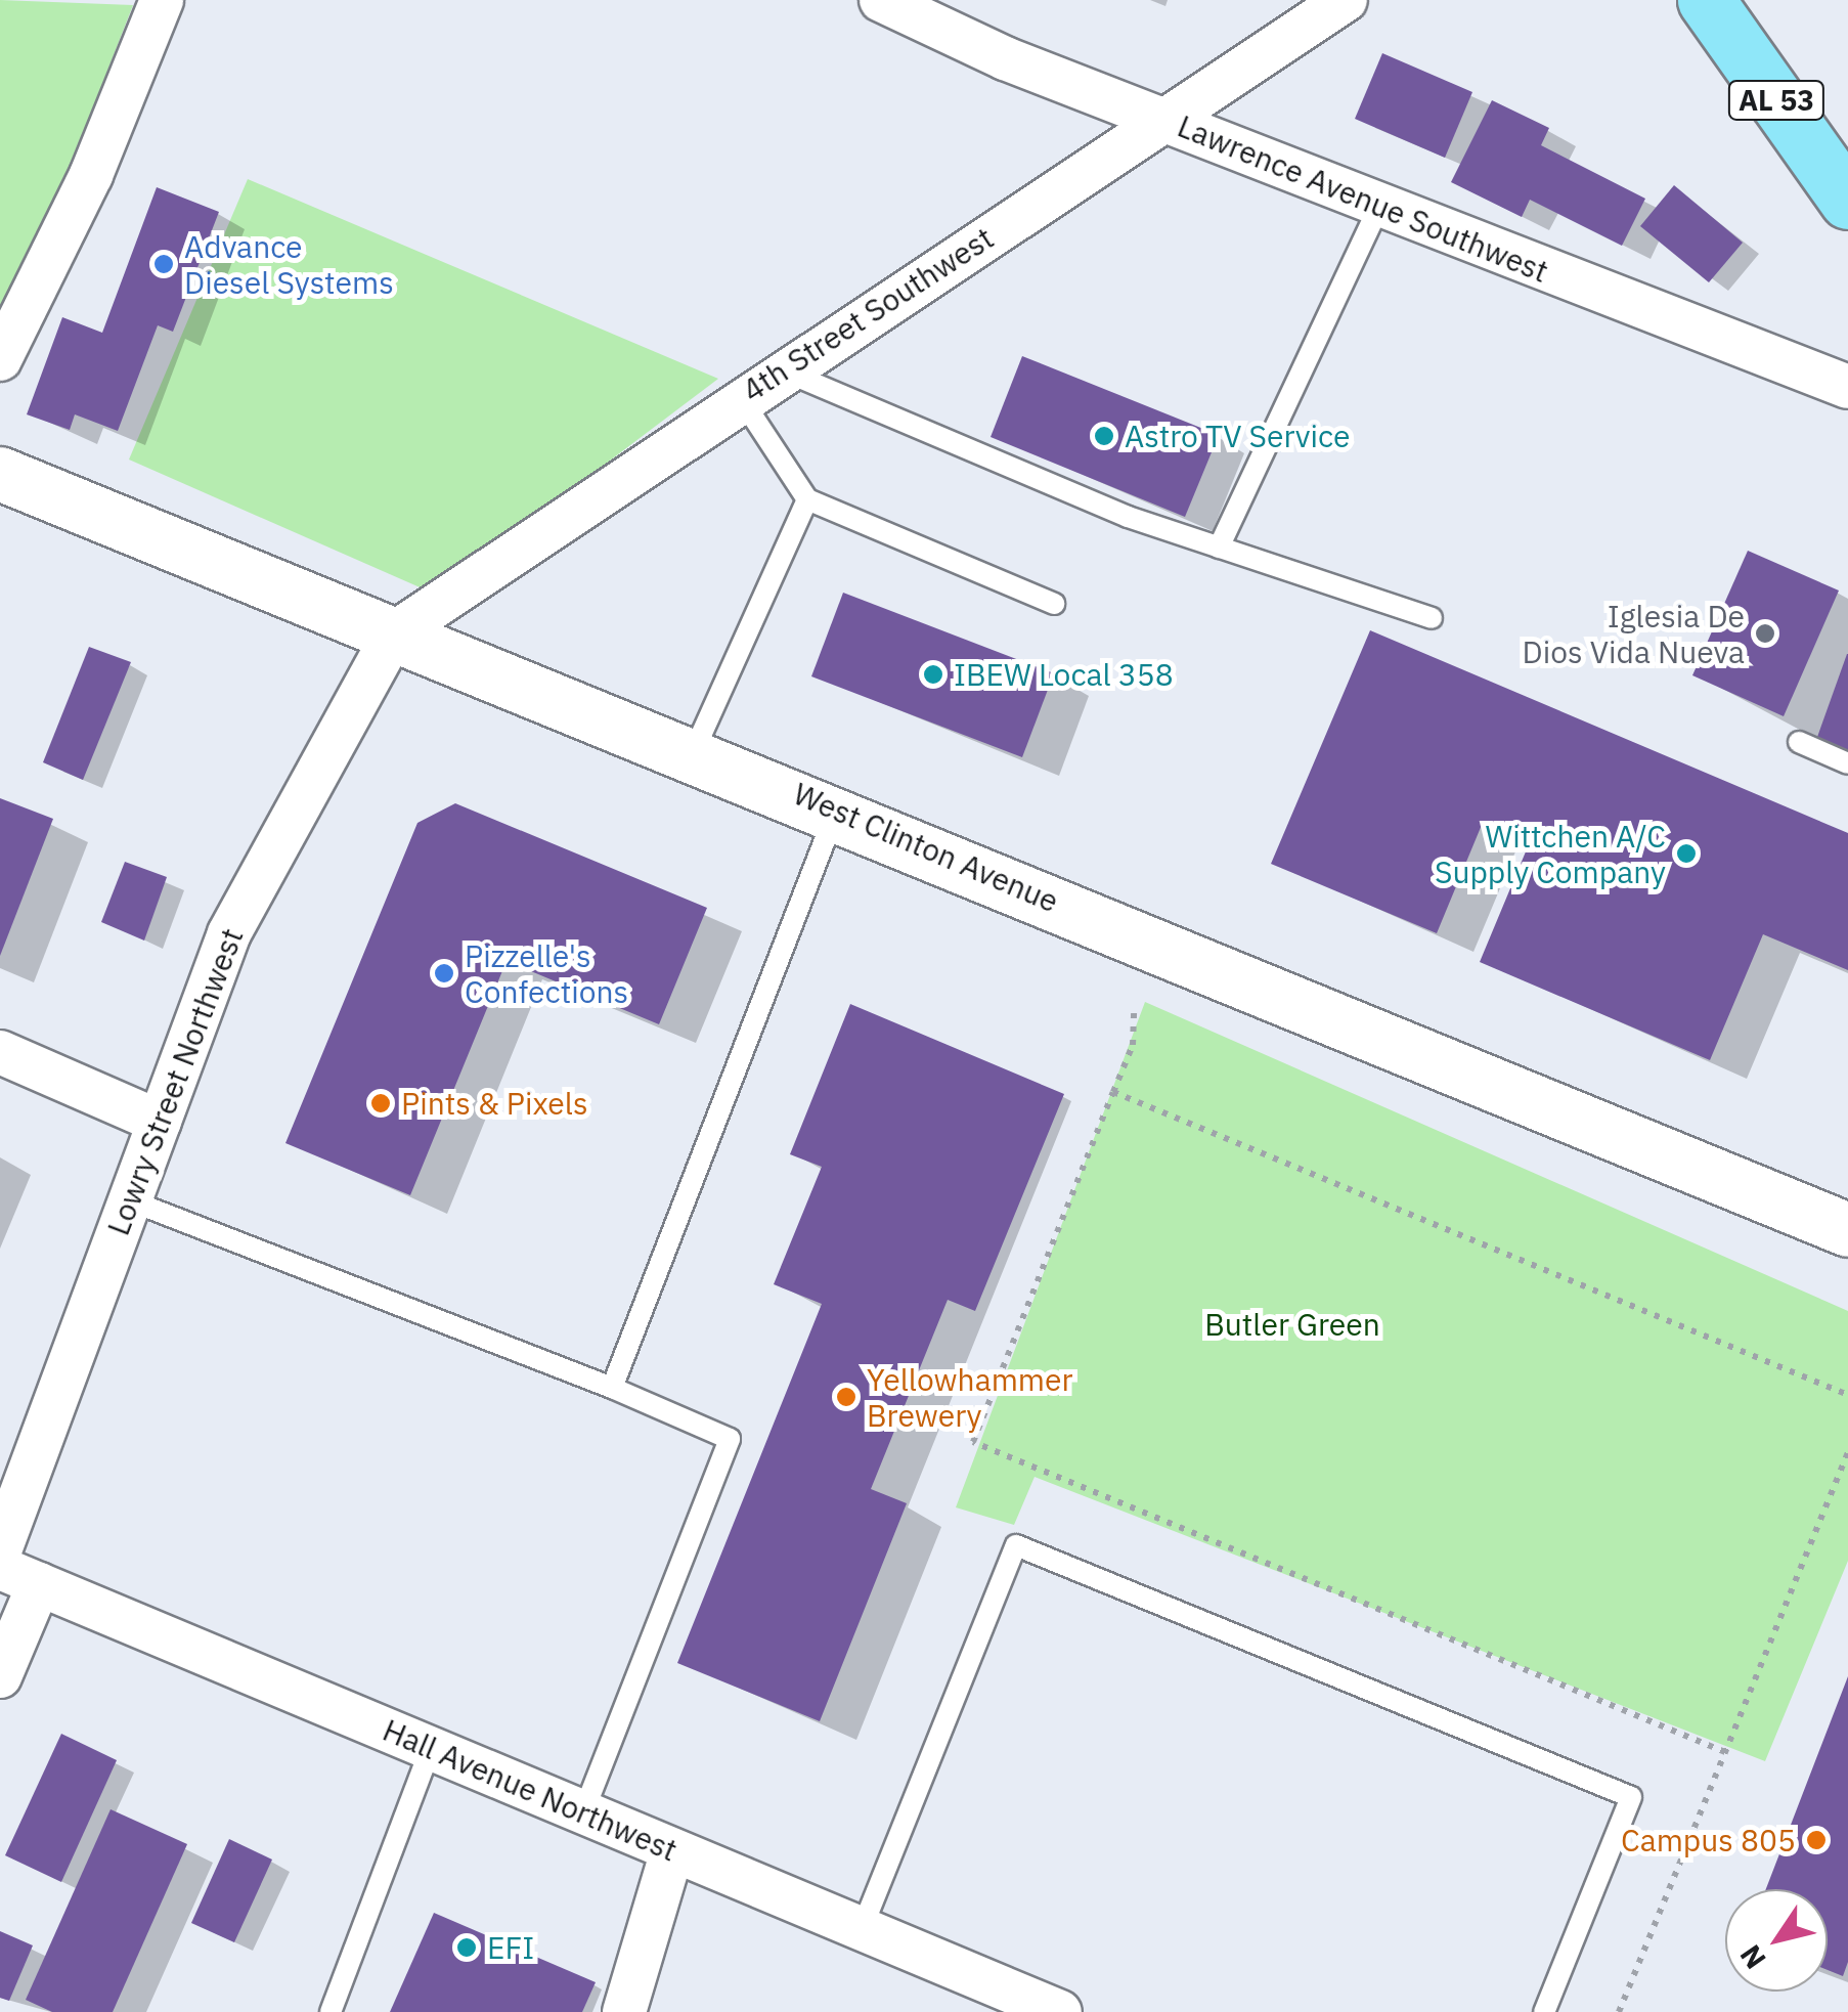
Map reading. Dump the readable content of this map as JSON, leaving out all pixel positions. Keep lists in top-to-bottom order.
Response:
{
  "streets": {
    "main road": ["AL 53"],
    "street": [
      "Lawrence Avenue Southwest",
      "4th Street Southwest",
      "West Clinton Avenue",
      "Lowry Street Northwest",
      "Hall Avenue Northwest"
    ]
  },
  "crossings": [
    ["Lawrence Avenue Southwest", "4th Street Southwest"],
    ["4th Street Southwest", "West Clinton Avenue"],
    ["4th Street Southwest", "Lowry Street Northwest"],
    ["West Clinton Avenue", "Lowry Street Northwest"]
  ],
  "parks": ["Butler Green"],
  "places": [
    "Advance Diesel Systems",
    "Astro TV Service",
    "Iglesia De Dios Vida Nueva",
    "IBEW Local 358",
    "Wittchen A/C Supply Company",
    "Pizzelle's Confections",
    "Pints & Pixels",
    "Yellowhammer Brewery",
    "Campus 805",
    "EFI"
  ],
  "north": "bottom left"
}
